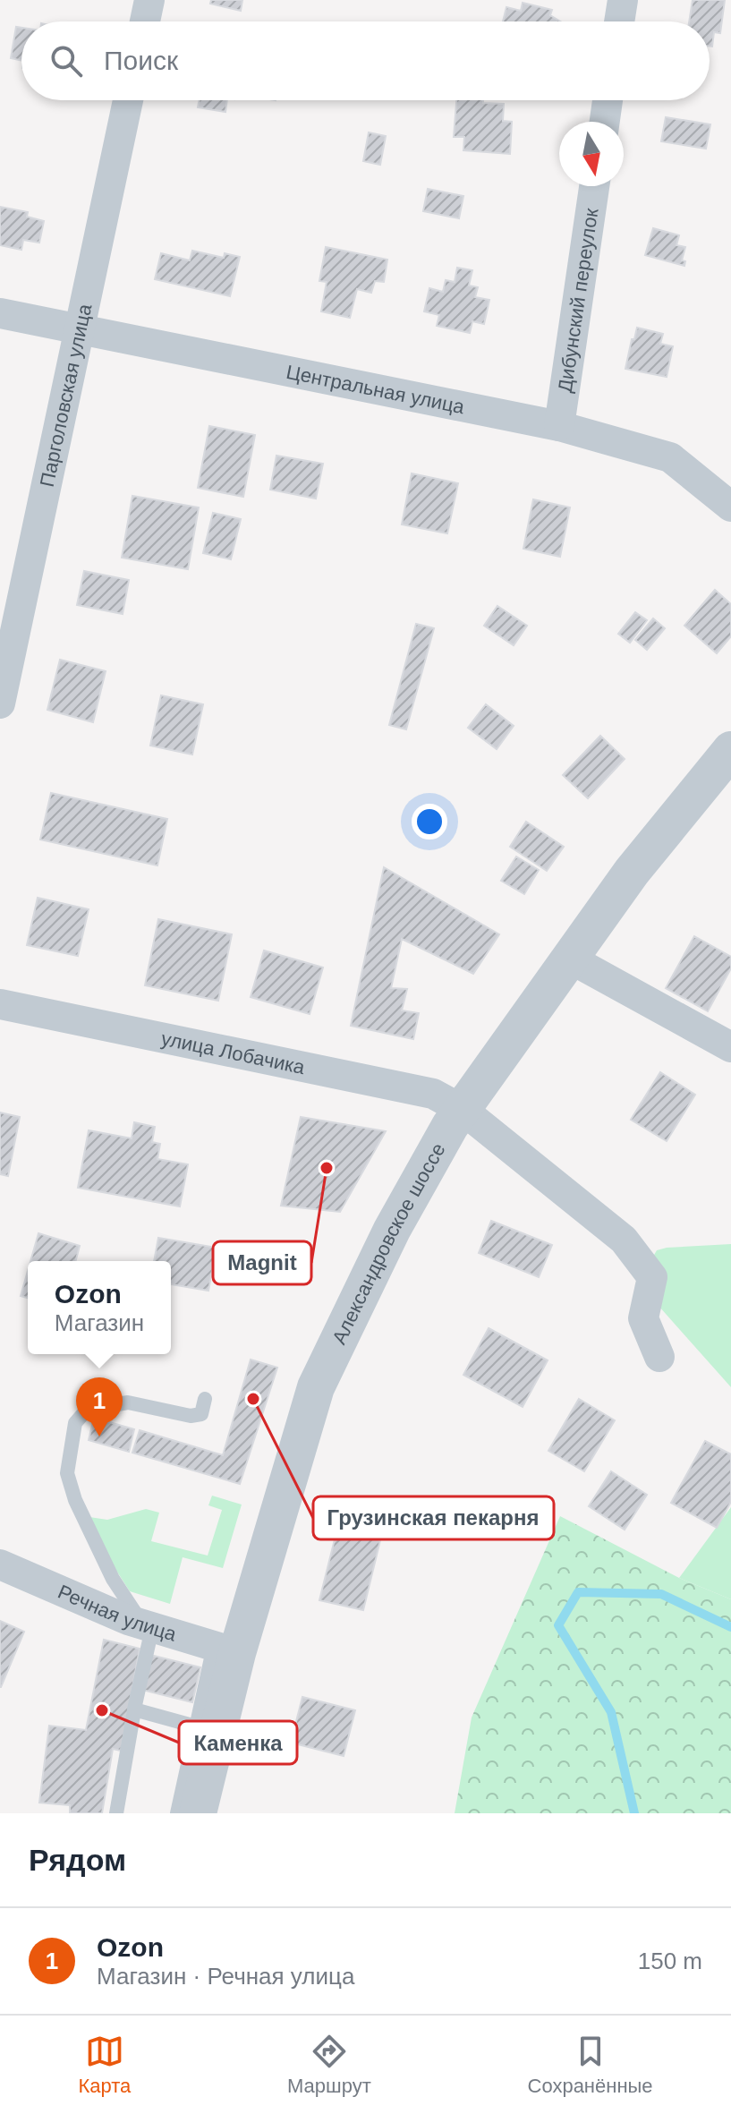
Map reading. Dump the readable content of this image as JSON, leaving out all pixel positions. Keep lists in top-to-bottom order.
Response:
{
  "streets": {
    "street": [
      "Дибунский переулок",
      "Центральная улица",
      "Парголовская улица",
      "улица Лобачика",
      "Александровское шоссе",
      "Речная улица"
    ]
  },
  "crossings": [
    ["Дибунский переулок", "Центральная улица"],
    ["Центральная улица", "Парголовская улица"],
    ["улица Лобачика", "Александровское шоссе"],
    ["Александровское шоссе", "Речная улица"]
  ],
  "places": ["Magnit", "Грузинская пекарня", "Каменка"],
  "north": "bottom",
  "page": {
    "search": "Поиск",
    "popup": ["Ozon", "Магазин"],
    "pins": "1",
    "heading": "Рядом",
    "list": [
      {
        "mark": "1",
        "name": "Ozon",
        "note": "Магазин · Речная улица",
        "value": "150 m"
      }
    ],
    "nav": ["Карта", "Маршрут", "Сохранённые"]
  }
}
